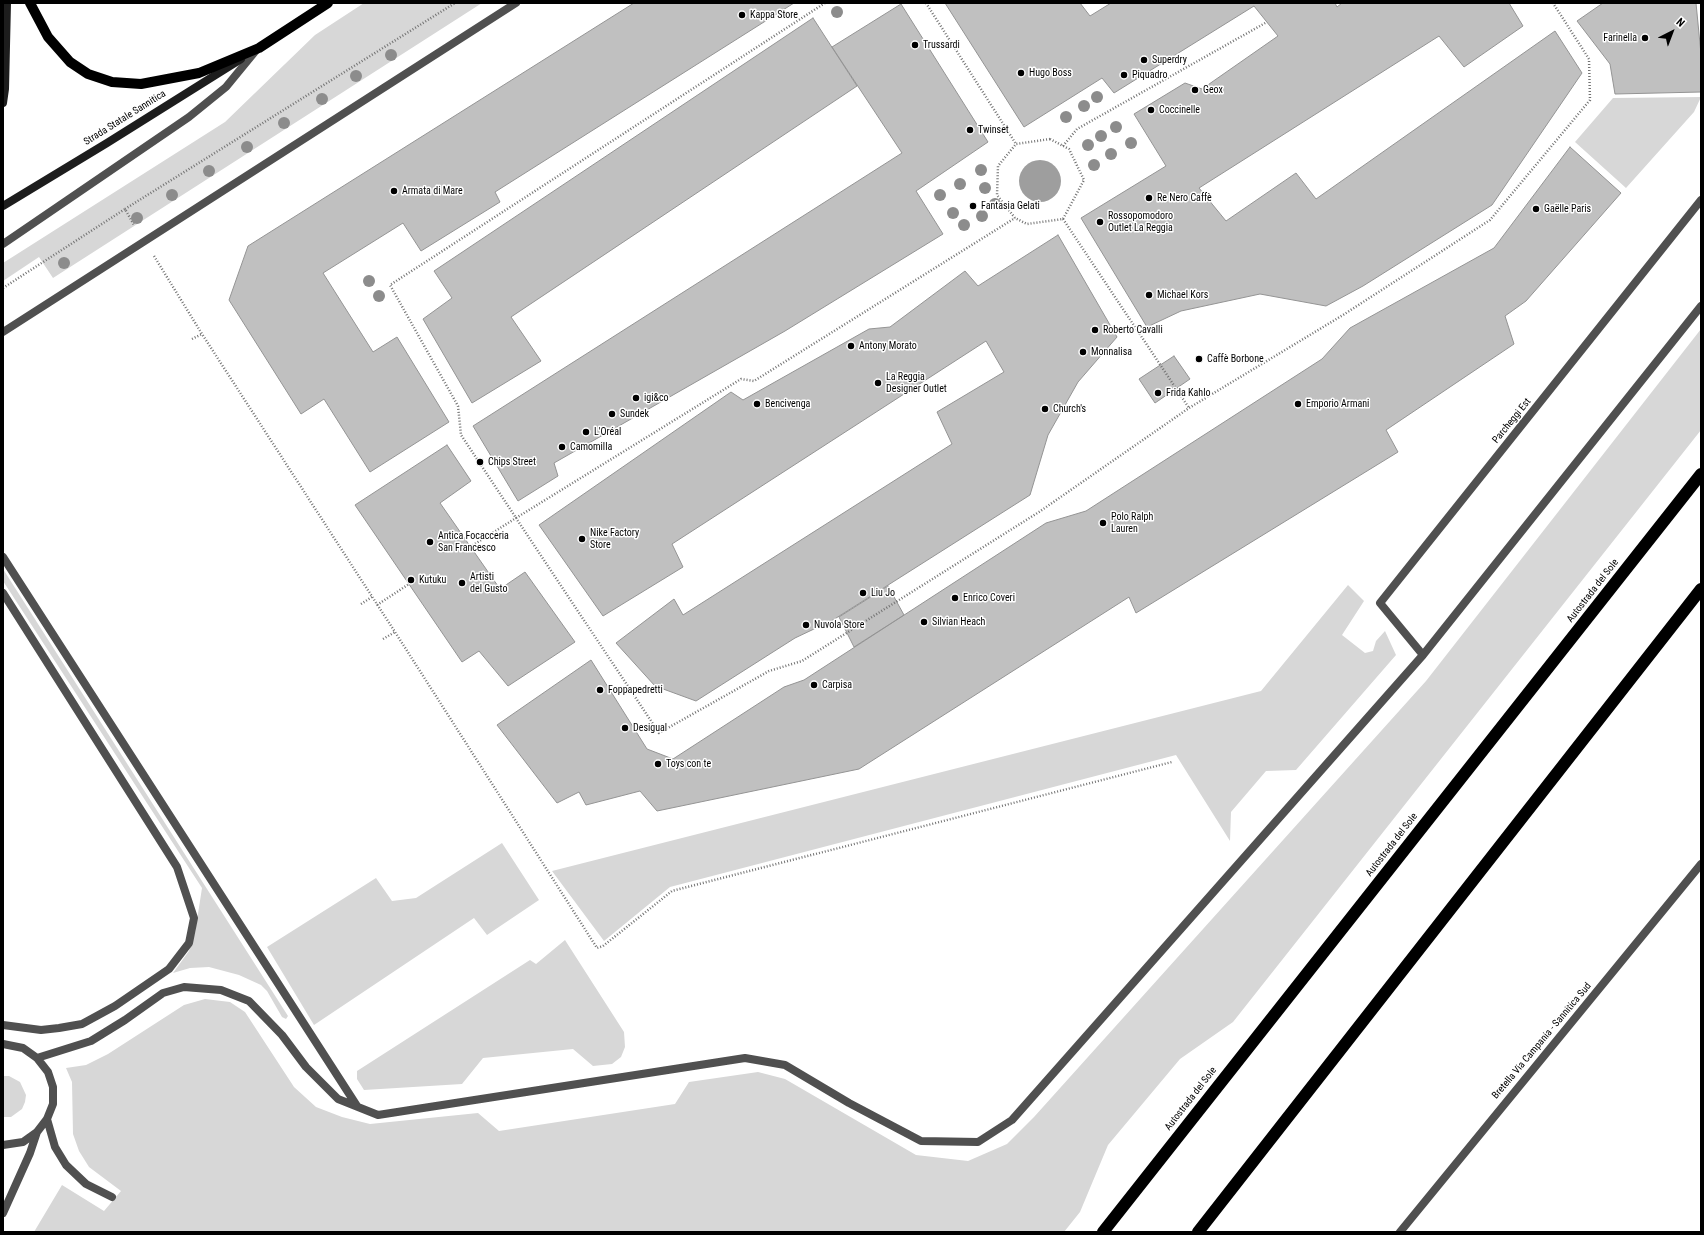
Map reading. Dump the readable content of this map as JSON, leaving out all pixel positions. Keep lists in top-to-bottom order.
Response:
{
  "streets": {
    "highway": ["Autostrada del Sole"],
    "main road": ["Strada Statale Sannitica"],
    "street": ["Parcheggi Est", "Bretella Via Campania - Sannitica Sud"]
  },
  "places": [
    "Kappa Store",
    "Farinella",
    "Trussardi",
    "Superdry",
    "Hugo Boss",
    "Piquadro",
    "Geox",
    "Coccinelle",
    "Twinset",
    "Armata di Mare",
    "Re Nero Caffè",
    "Fantasia Gelati",
    "Gaëlle Paris",
    "Rossopomodoro Outlet La Reggia",
    "Michael Kors",
    "Roberto Cavalli",
    "Antony Morato",
    "Monnalisa",
    "Caffè Borbone",
    "La Reggia Designer Outlet",
    "Frida Kahlo",
    "igi&co",
    "Bencivenga",
    "Emporio Armani",
    "Church's",
    "Sundek",
    "L'Oréal",
    "Camomilla",
    "Chips Street",
    "Polo Ralph Lauren",
    "Nike Factory Store",
    "Antica Focacceria San Francesco",
    "Kutuku",
    "Artisti del Gusto",
    "Liu Jo",
    "Enrico Coveri",
    "Silvian Heach",
    "Nuvola Store",
    "Carpisa",
    "Foppapedretti",
    "Desigual",
    "Toys con te"
  ],
  "north": "top right"
}
